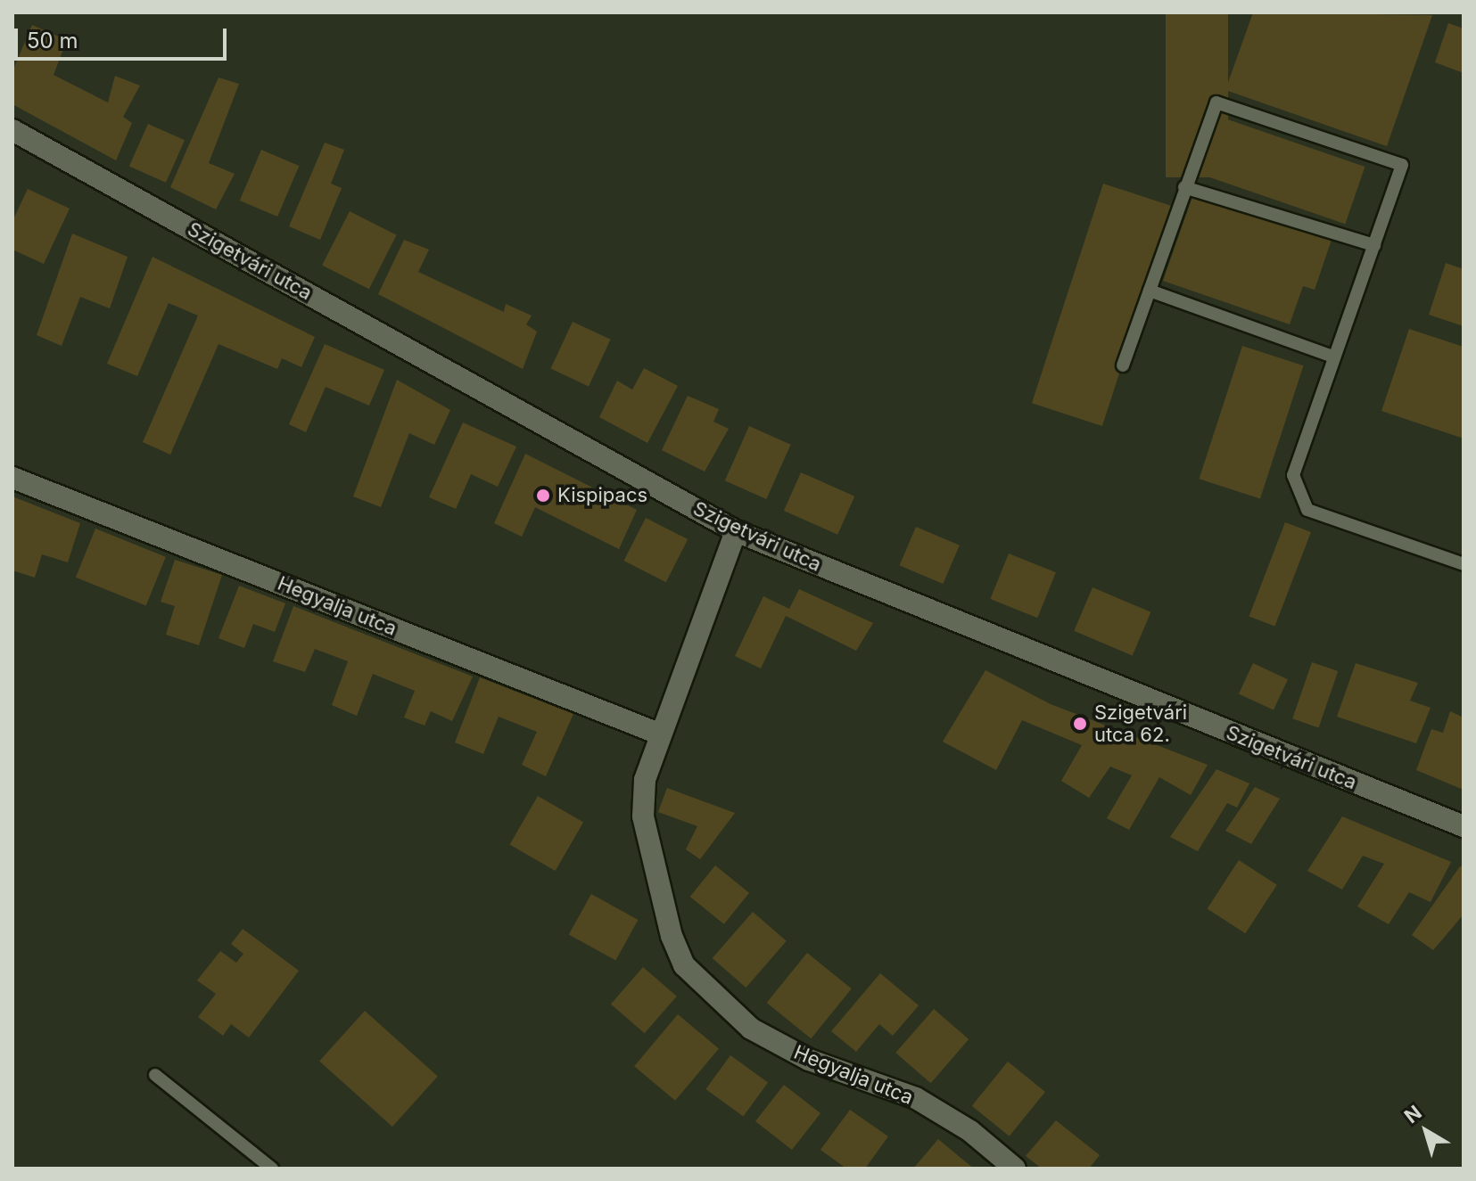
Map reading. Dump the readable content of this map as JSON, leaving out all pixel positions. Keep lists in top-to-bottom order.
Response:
{
  "streets": {
    "street": ["Szigetvári utca", "Hegyalja utca"]
  },
  "crossings": [
    ["Szigetvári utca", "Hegyalja utca"]
  ],
  "places": ["Kispipacs", "Szigetvári utca 62."],
  "scale_bar": "50 m",
  "north": "top left"
}
